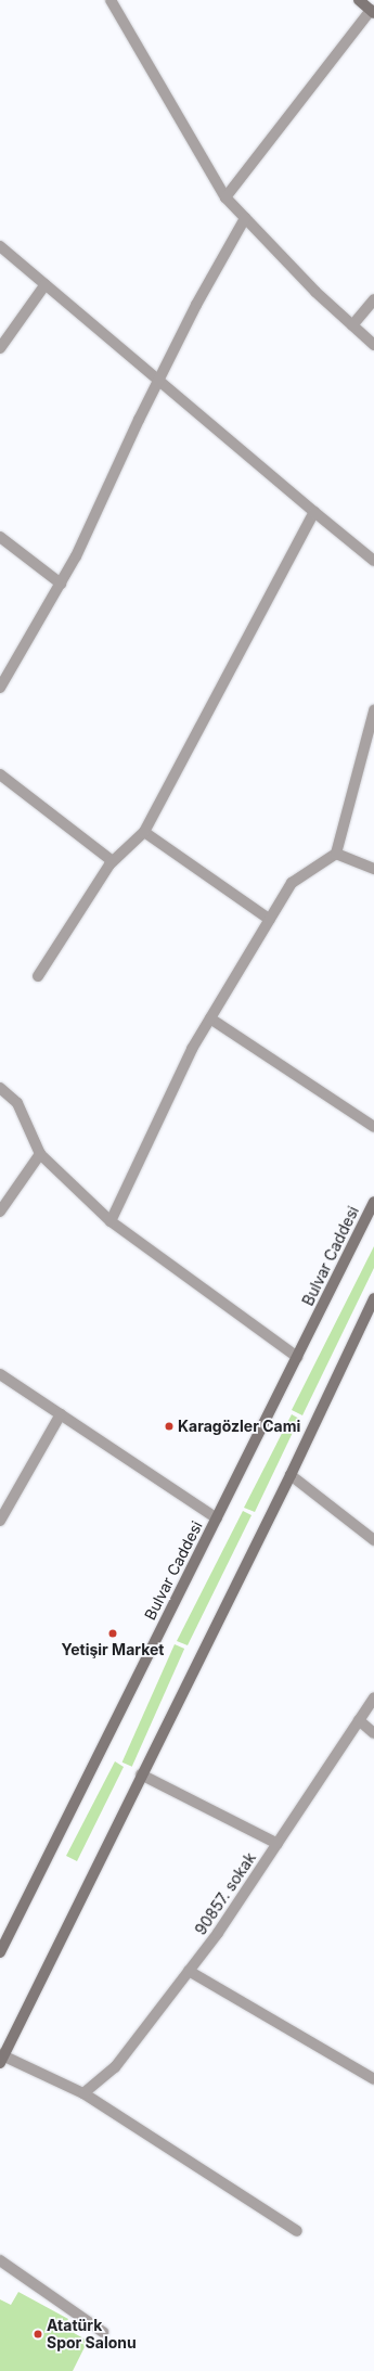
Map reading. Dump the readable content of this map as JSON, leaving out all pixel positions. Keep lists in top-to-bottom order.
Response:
{
  "streets": {
    "main road": ["Bulvar Caddesi"],
    "street": ["90857. sokak"]
  },
  "places": ["Karagözler Cami", "Yetişir Market", "Atatürk Spor Salonu"]
}
